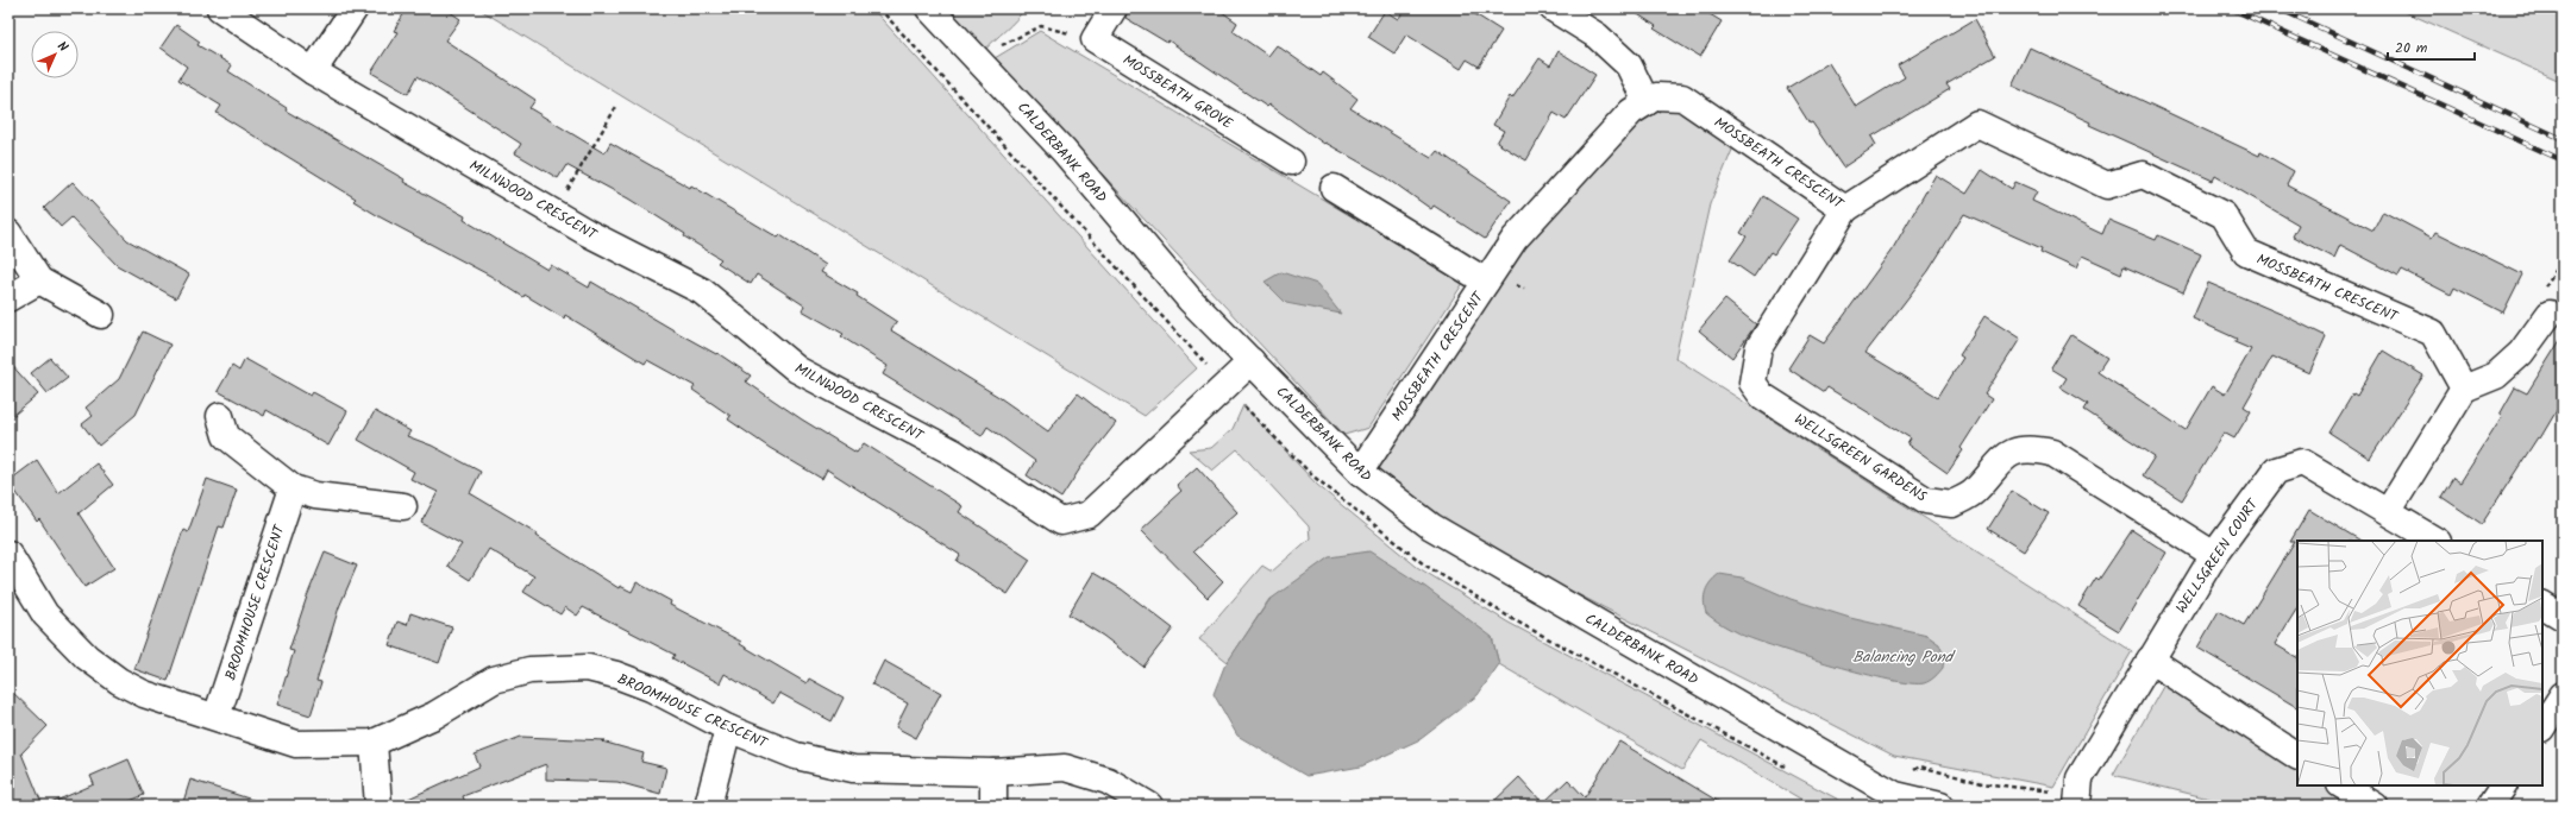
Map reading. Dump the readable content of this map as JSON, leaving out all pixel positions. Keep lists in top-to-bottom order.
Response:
{
  "streets": {
    "street": [
      "MOSSBEATH GROVE",
      "CALDERBANK ROAD",
      "MOSSBEATH CRESCENT",
      "MILNWOOD CRESCENT",
      "WELLSGREEN GARDENS",
      "WELLSGREEN COURT",
      "BROOMHOUSE CRESCENT"
    ]
  },
  "crossings": [
    ["CALDERBANK ROAD", "MOSSBEATH CRESCENT"],
    ["CALDERBANK ROAD", "MILNWOOD CRESCENT"],
    ["MOSSBEATH CRESCENT", "WELLSGREEN GARDENS"],
    ["WELLSGREEN GARDENS", "WELLSGREEN COURT"]
  ],
  "water": ["Balancing Pond"],
  "scale_bar": "20 m",
  "north": "top right"
}
